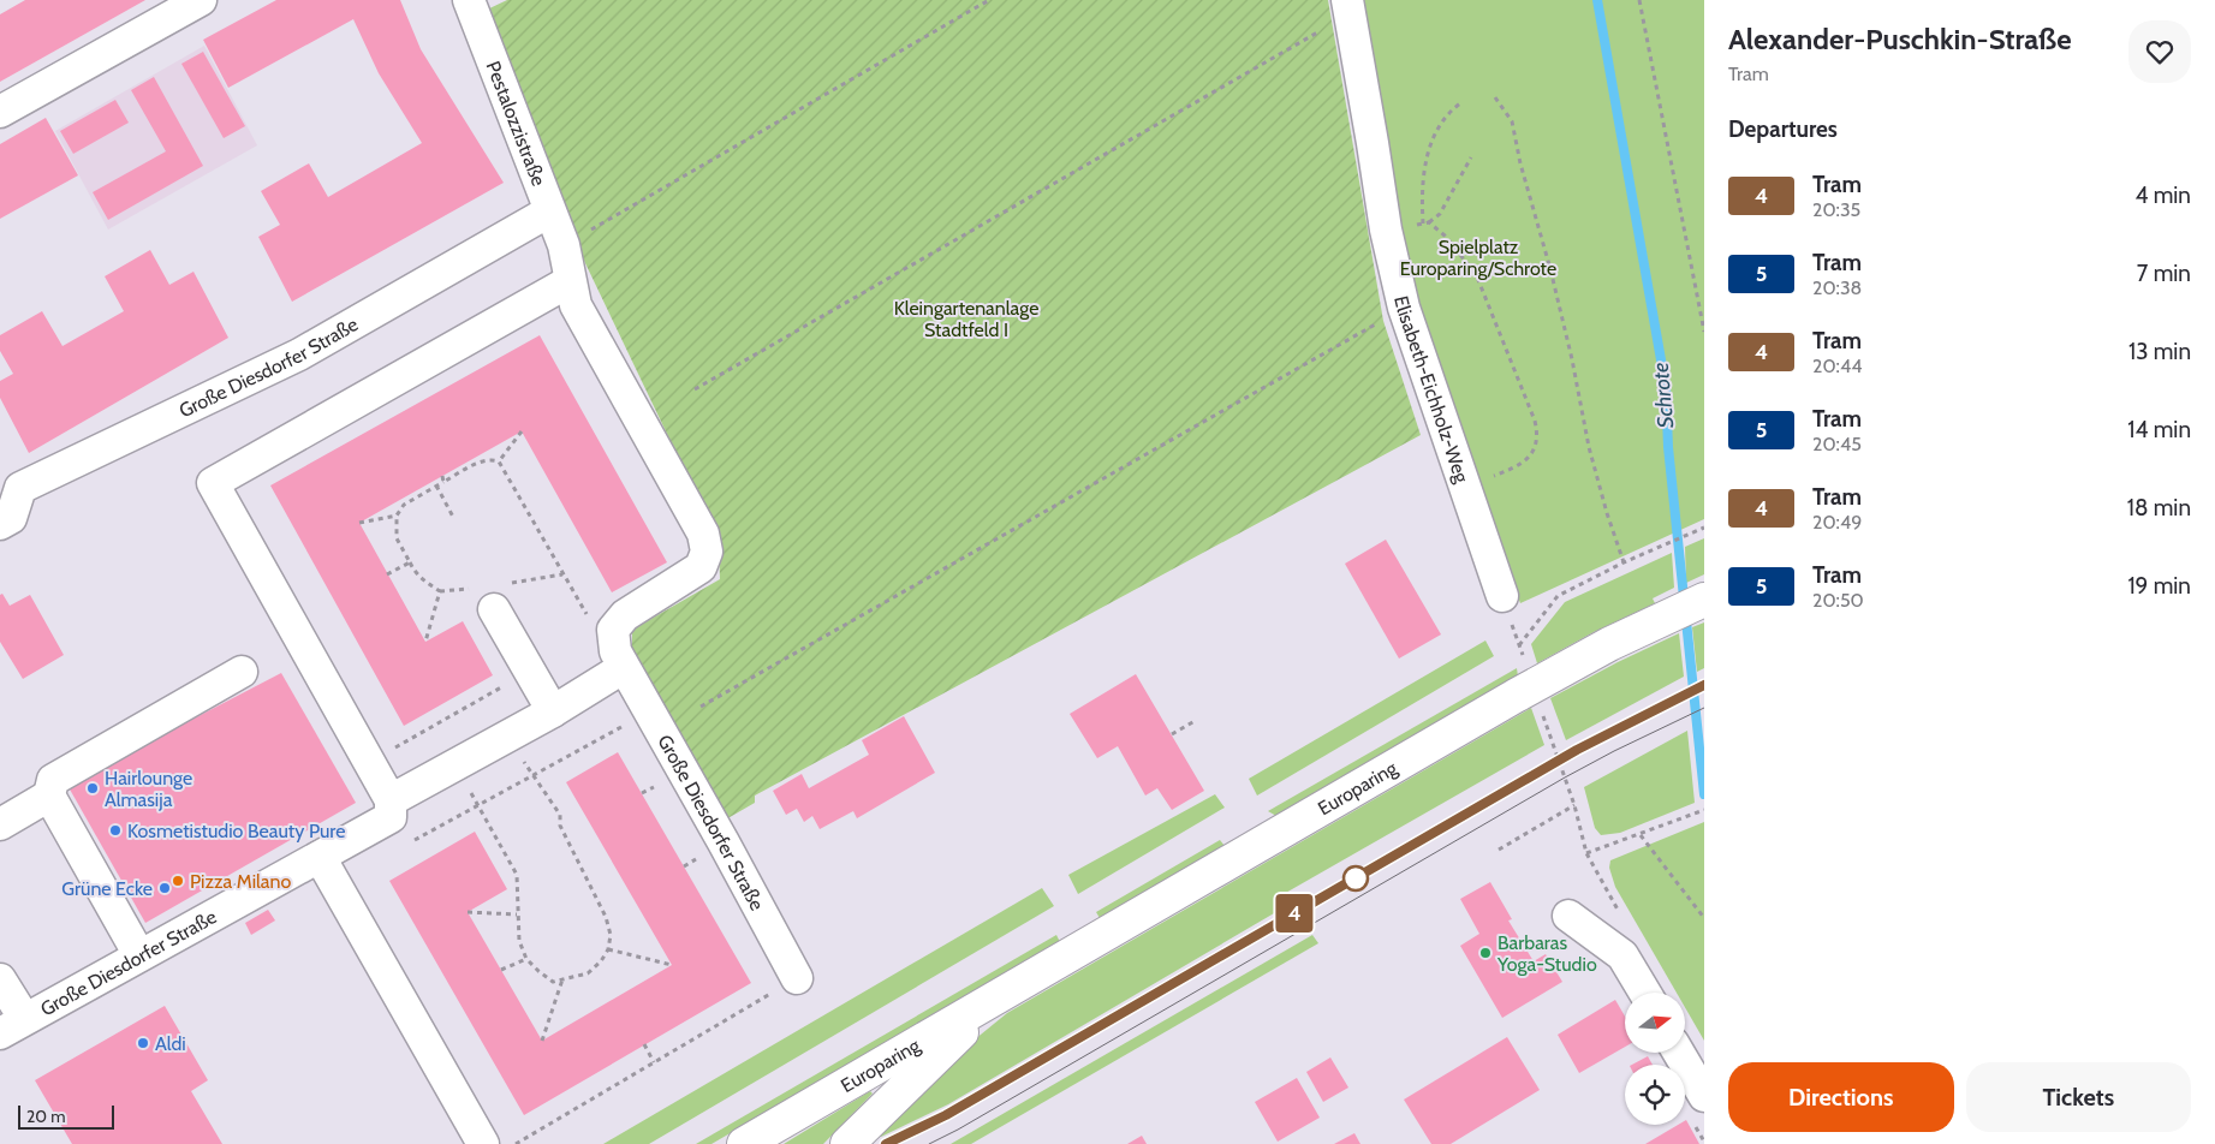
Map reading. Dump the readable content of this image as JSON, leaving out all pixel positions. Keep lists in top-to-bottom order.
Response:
{
  "streets": {
    "main road": ["Europaring"],
    "street": ["Pestalozzistraße", "Große Diesdorfer Straße", "Elisabeth-Eichholz-Weg"]
  },
  "crossings": [
    ["Pestalozzistraße", "Große Diesdorfer Straße"]
  ],
  "water": ["Schrote"],
  "parks": ["Spielplatz Europaring/Schrote", "Kleingartenanlage Stadtfeld I"],
  "places": [
    "Hairlounge Almasija",
    "Kosmetistudio Beauty Pure",
    "Pizza Milano",
    "Grüne Ecke",
    "Barbaras Yoga-Studio",
    "Aldi"
  ],
  "lines": ["tram line 4"],
  "scale_bar": "20 m",
  "north": "right",
  "page": {
    "on_map": "4",
    "heading": [
      ["Alexander-Puschkin-Straße", "Tram"],
      "Departures"
    ],
    "list": [
      {
        "mark": "4",
        "name": "Tram",
        "note": "20:35",
        "value": "4 min"
      },
      {
        "mark": "5",
        "name": "Tram",
        "note": "20:38",
        "value": "7 min"
      },
      {
        "mark": "4",
        "name": "Tram",
        "note": "20:44",
        "value": "13 min"
      },
      {
        "mark": "5",
        "name": "Tram",
        "note": "20:45",
        "value": "14 min"
      },
      {
        "mark": "4",
        "name": "Tram",
        "note": "20:49",
        "value": "18 min"
      },
      {
        "mark": "5",
        "name": "Tram",
        "note": "20:50",
        "value": "19 min"
      }
    ],
    "buttons": ["Directions", "Tickets"],
    "scale": "20 m"
  }
}
